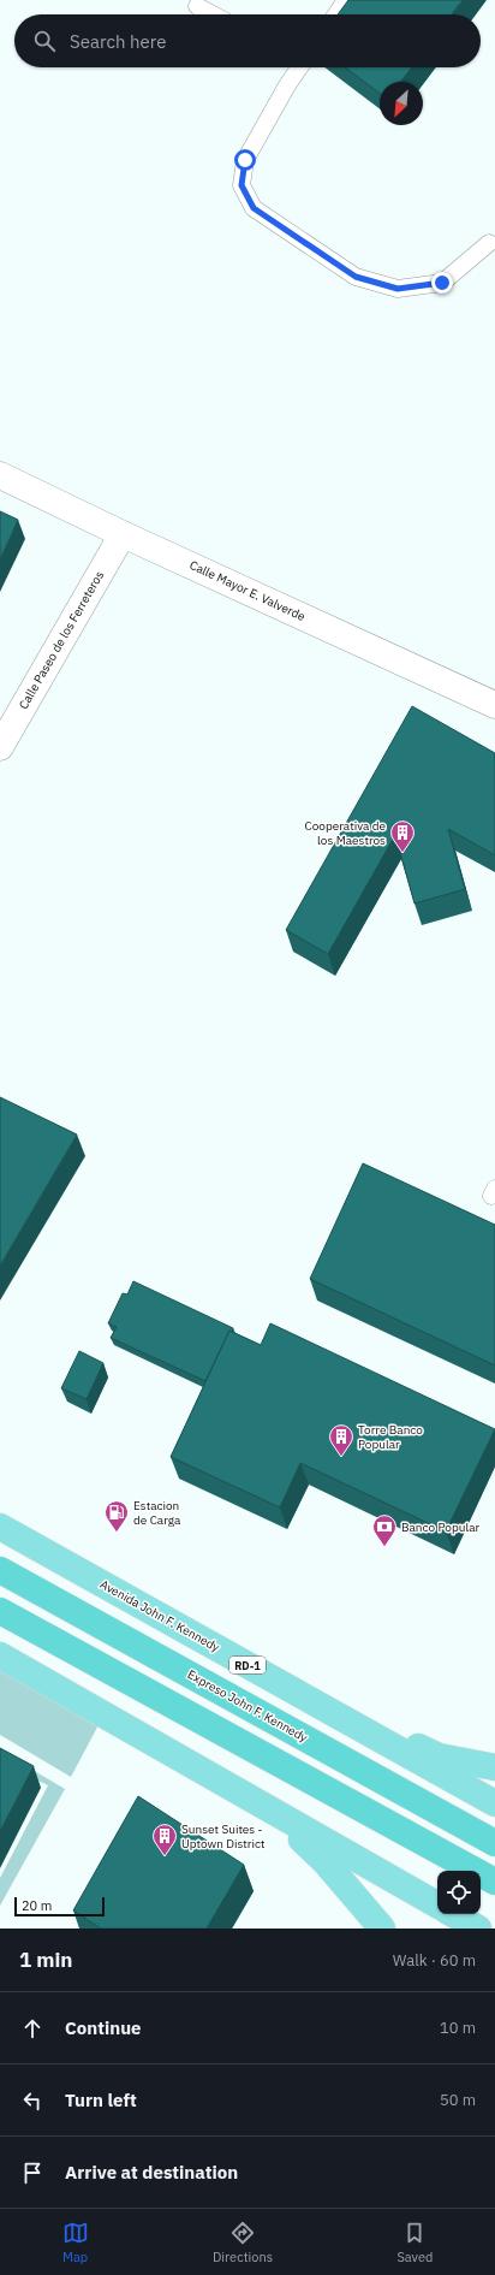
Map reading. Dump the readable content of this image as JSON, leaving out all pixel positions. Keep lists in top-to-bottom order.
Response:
{
  "streets": {
    "highway": ["Expreso John F. Kennedy"],
    "main road": ["Avenida John F. Kennedy", "RD-1"],
    "street": ["Calle Mayor E. Valverde", "Calle Paseo de los Ferreteros"]
  },
  "crossings": [
    ["Calle Mayor E. Valverde", "Calle Paseo de los Ferreteros"]
  ],
  "places": {
    "building": ["Cooperativa de los Maestros", "Torre Banco Popular", "Sunset Suites - Uptown District"],
    "fuel station": ["Estacion de Carga"],
    "bank": ["Banco Popular"]
  },
  "scale_bar": "20 m",
  "north": "bottom left",
  "page": {
    "search": "Search here",
    "scale": "20 m",
    "heading": ["1 min", "Walk · 60 m"],
    "list": [
      ["Continue", "10 m"],
      ["Turn left", "50 m"],
      "Arrive at destination"
    ],
    "nav": ["Map", "Directions", "Saved"]
  }
}
